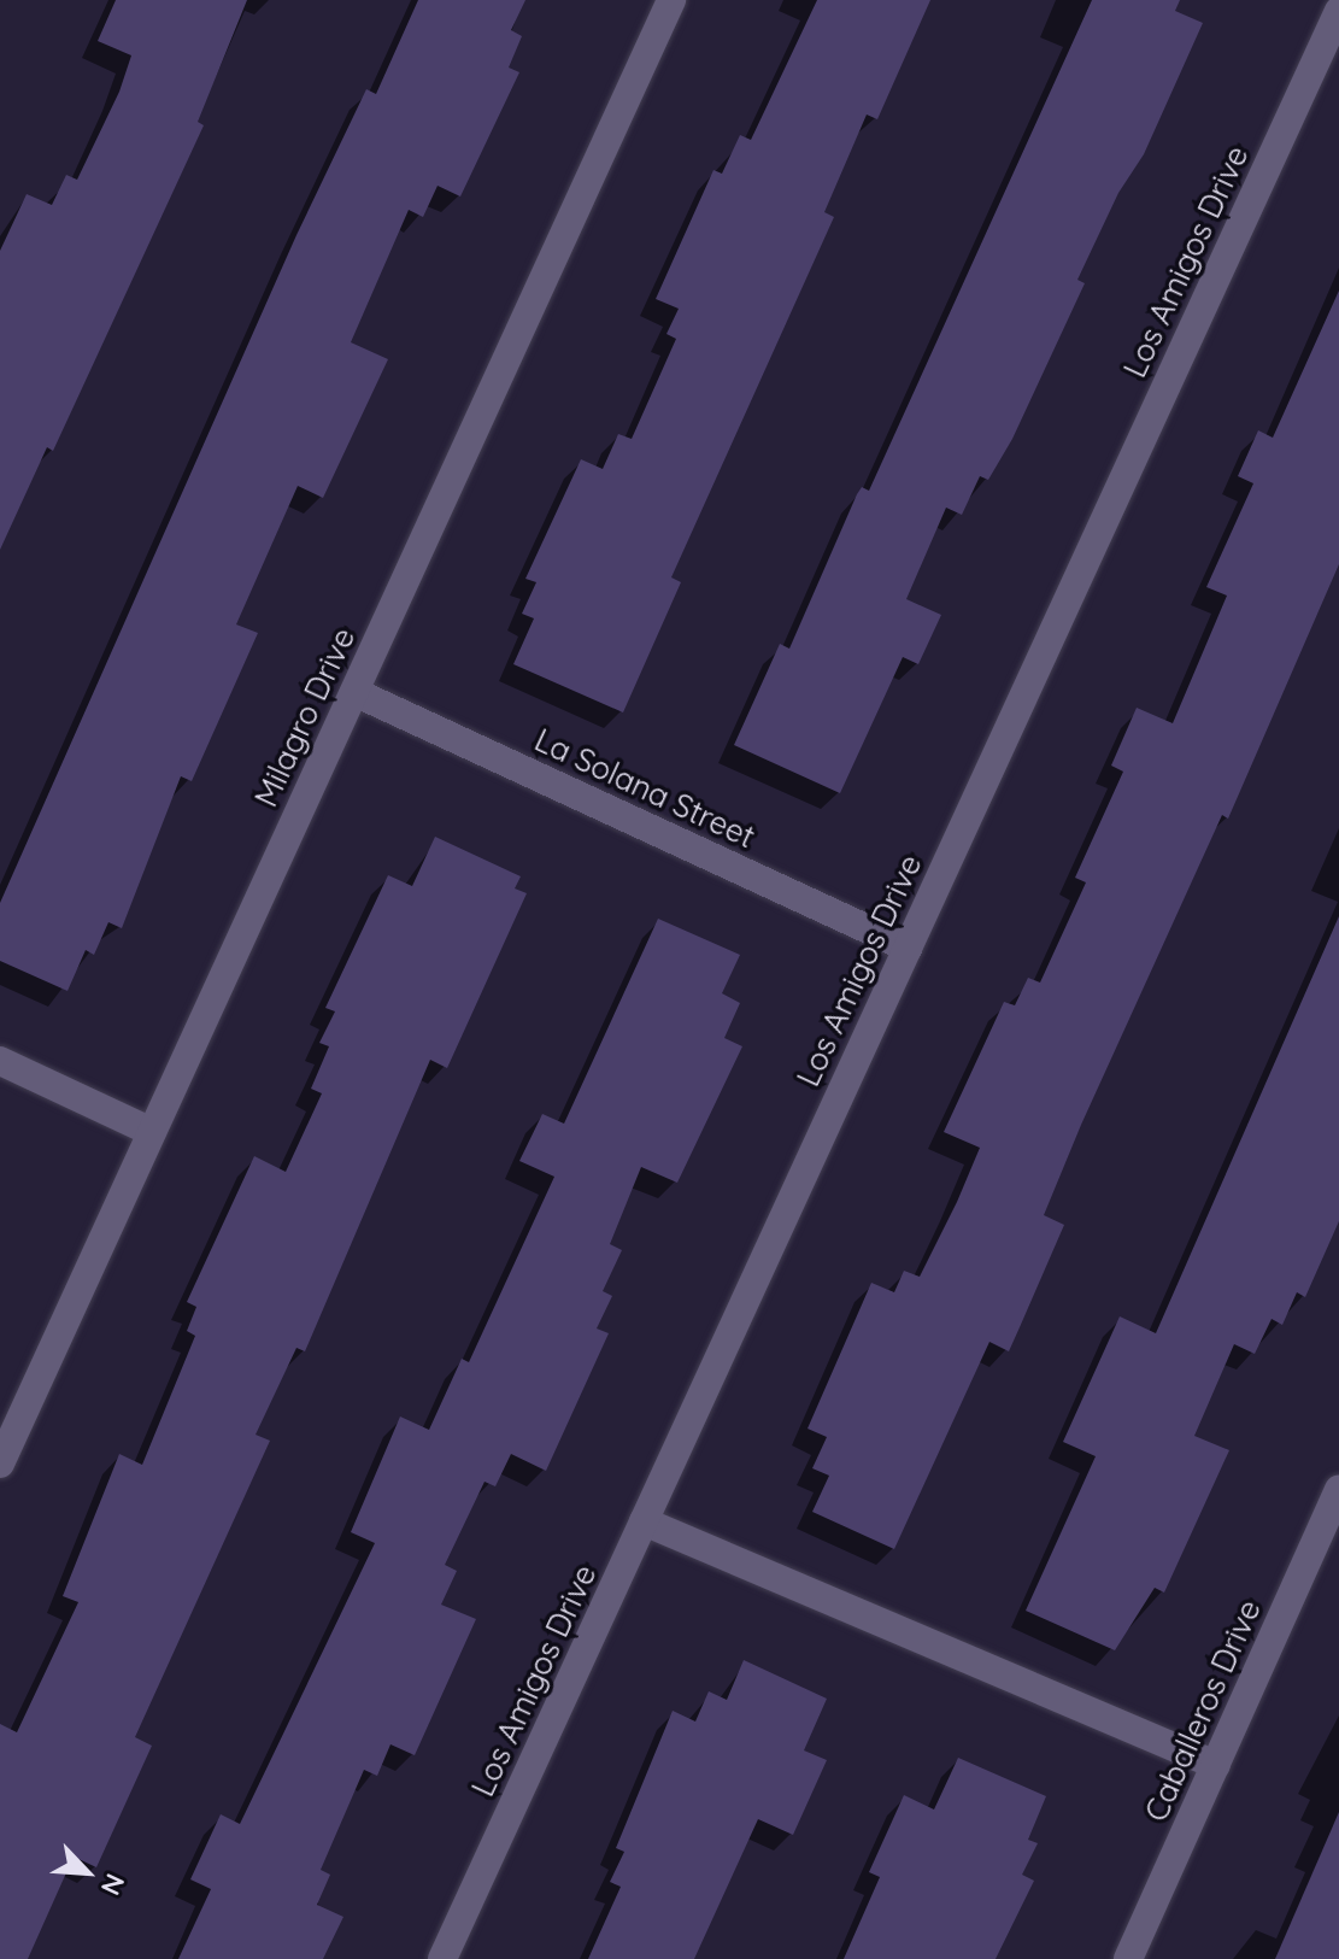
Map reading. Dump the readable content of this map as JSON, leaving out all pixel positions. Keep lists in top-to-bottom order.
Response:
{
  "streets": {
    "street": [
      "Los Amigos Drive",
      "Milagro Drive",
      "La Solana Street",
      "Caballeros Drive"
    ]
  },
  "crossings": [
    ["Los Amigos Drive", "La Solana Street"],
    ["Milagro Drive", "La Solana Street"]
  ],
  "north": "bottom right"
}
